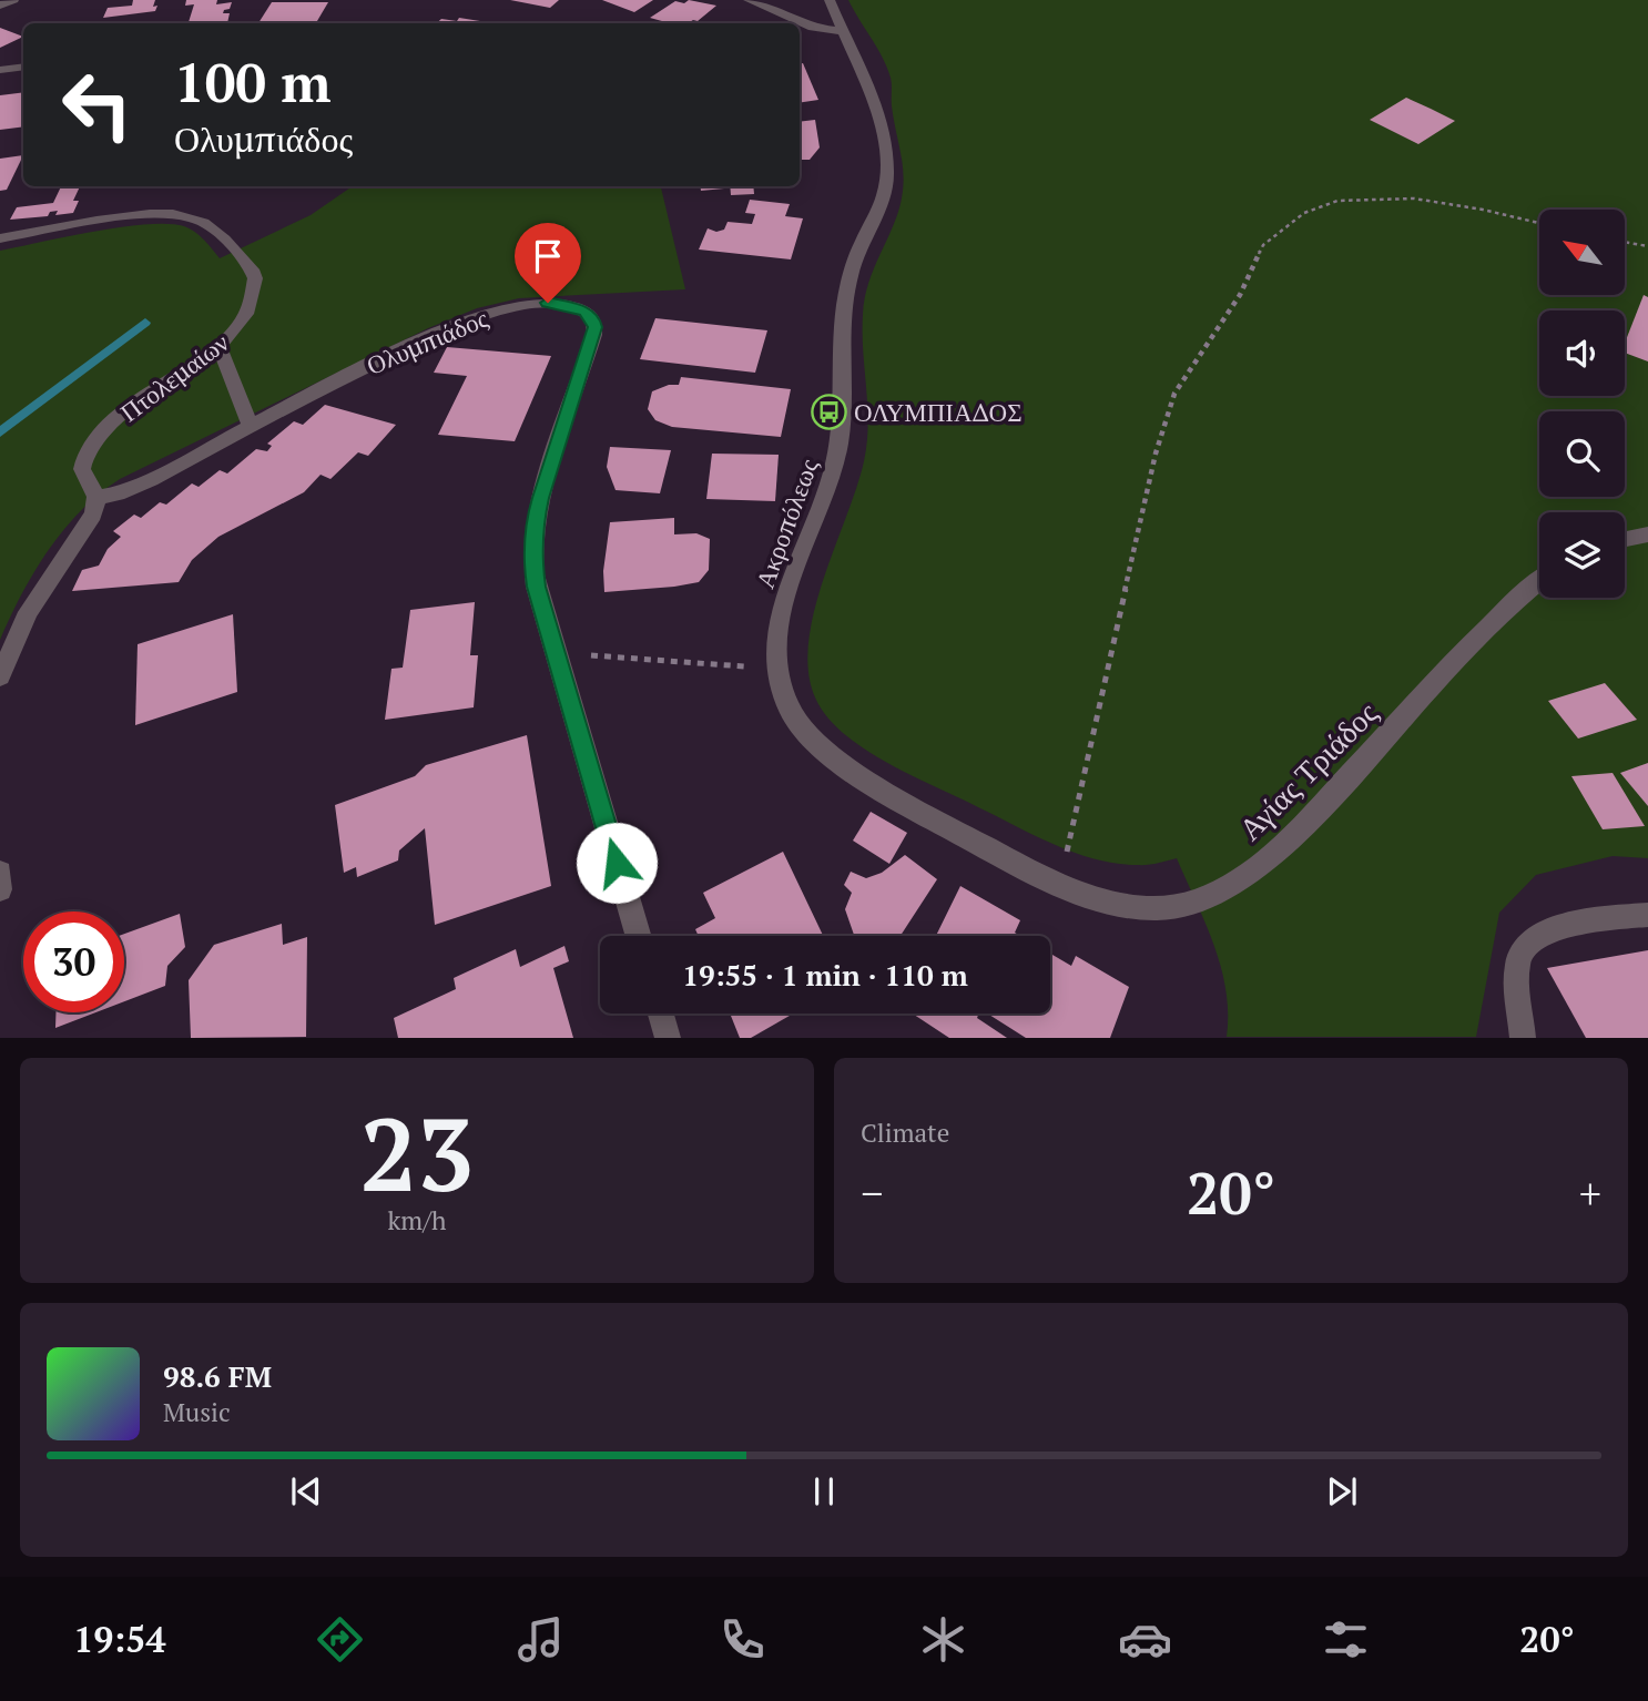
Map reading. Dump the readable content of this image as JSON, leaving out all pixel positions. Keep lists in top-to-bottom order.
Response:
{
  "streets": {
    "street": [
      "Ολυμπιάδος",
      "Πτολεμαίων",
      "Ακροπόλεως",
      "Αγίας Τριάδος"
    ]
  },
  "crossings": [
    ["Ολυμπιάδος", "Πτολεμαίων"],
    ["Ακροπόλεως", "Αγίας Τριάδος"]
  ],
  "places": {
    "bus stop": ["ΟΛΥΜΠΙΑΔΟΣ"]
  },
  "north": "top left",
  "page": {
    "turn": ["100 m", "Ολυμπιάδος"],
    "limit": "30",
    "trip": "19:55 · 1 min · 110 m",
    "tile": [
      ["23", "km/h"],
      "Climate"
    ],
    "heat": ["−", "20°", "+"],
    "song": ["98.6 FM", "Music"],
    "tabs": ["19:54", "20°"]
  }
}
